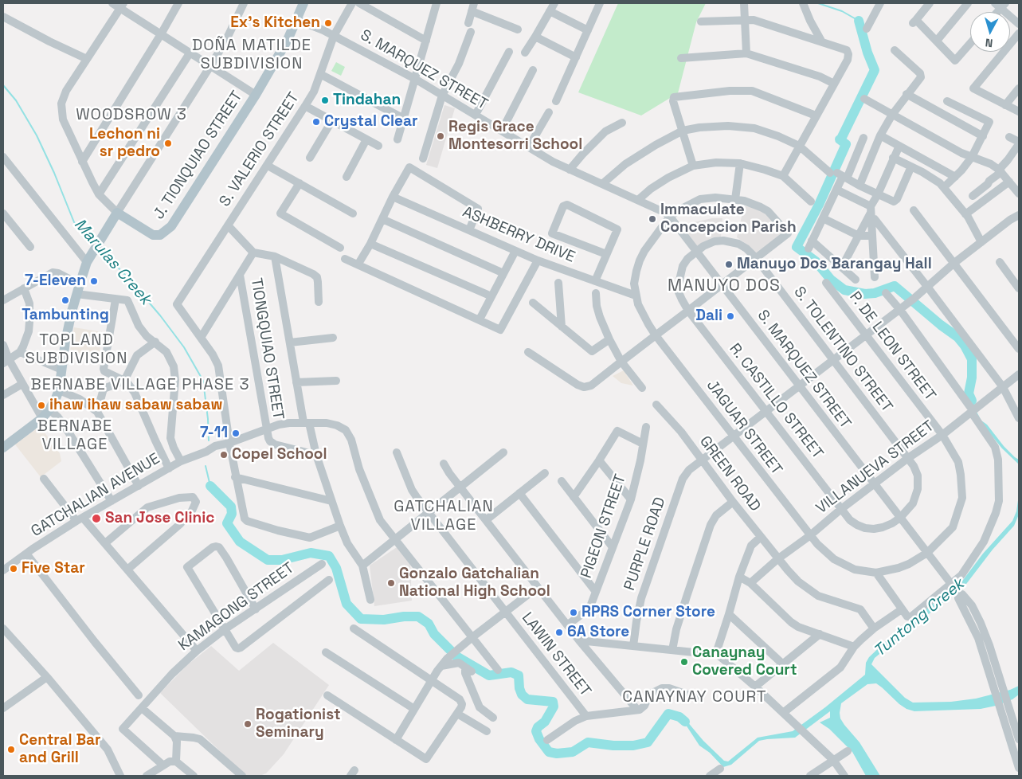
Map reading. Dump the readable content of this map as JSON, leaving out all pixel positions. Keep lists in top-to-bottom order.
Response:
{
  "streets": {
    "main road": ["J. TIONQUIAO STREET"],
    "street": [
      "S. MARQUEZ STREET",
      "S. VALERIO STREET",
      "ASHBERRY DRIVE",
      "P. DE LEON STREET",
      "TIONGQUIAO STREET",
      "S. TOLENTINO STREET",
      "R. CASTILLO STREET",
      "JAGUAR STREET",
      "VILLANUEVA STREET",
      "GREEN ROAD",
      "GATCHALIAN AVENUE",
      "PIGEON STREET",
      "PURPLE ROAD",
      "KAMAGONG STREET",
      "LAWIN STREET"
    ]
  },
  "crossings": [
    ["S. MARQUEZ STREET", "S. VALERIO STREET"],
    ["S. MARQUEZ STREET", "J. TIONQUIAO STREET"],
    ["S. MARQUEZ STREET", "P. DE LEON STREET"],
    ["S. MARQUEZ STREET", "S. TOLENTINO STREET"],
    ["S. MARQUEZ STREET", "R. CASTILLO STREET"],
    ["S. MARQUEZ STREET", "JAGUAR STREET"],
    ["S. MARQUEZ STREET", "VILLANUEVA STREET"],
    ["S. MARQUEZ STREET", "PURPLE ROAD"],
    ["ASHBERRY DRIVE", "JAGUAR STREET"],
    ["P. DE LEON STREET", "JAGUAR STREET"],
    ["P. DE LEON STREET", "VILLANUEVA STREET"],
    ["P. DE LEON STREET", "PURPLE ROAD"],
    ["TIONGQUIAO STREET", "GATCHALIAN AVENUE"],
    ["S. TOLENTINO STREET", "R. CASTILLO STREET"],
    ["S. TOLENTINO STREET", "JAGUAR STREET"],
    ["S. TOLENTINO STREET", "VILLANUEVA STREET"],
    ["S. TOLENTINO STREET", "PURPLE ROAD"],
    ["R. CASTILLO STREET", "VILLANUEVA STREET"],
    ["R. CASTILLO STREET", "PURPLE ROAD"],
    ["JAGUAR STREET", "VILLANUEVA STREET"],
    ["JAGUAR STREET", "PURPLE ROAD"],
    ["VILLANUEVA STREET", "GREEN ROAD"],
    ["GREEN ROAD", "PURPLE ROAD"]
  ],
  "districts": [
    "DOÑA MATILDE SUBDIVISION",
    "WOODSROW 3",
    "MANUYO DOS",
    "TOPLAND SUBDIVISION",
    "BERNABE VILLAGE PHASE 3",
    "BERNABE VILLAGE",
    "GATCHALIAN VILLAGE",
    "CANAYNAY COURT"
  ],
  "water": ["Marulas Creek", "Tuntong Creek"],
  "places": [
    "Ex's Kitchen",
    "Tindahan",
    "Crystal Clear",
    "Regis Grace Montesorri School",
    "Lechon ni sr pedro",
    "Immaculate Concepcion Parish",
    "Manuyo Dos Barangay Hall",
    "7-Eleven",
    "Tambunting",
    "Dali",
    "ihaw ihaw sabaw sabaw",
    "7-11",
    "Copel School",
    "San Jose Clinic",
    "Five Star",
    "Gonzalo Gatchalian National High School",
    "RPRS Corner Store",
    "6A Store",
    "Canaynay Covered Court",
    "Rogationist Seminary",
    "Central Bar and Grill"
  ],
  "north": "bottom"
}
